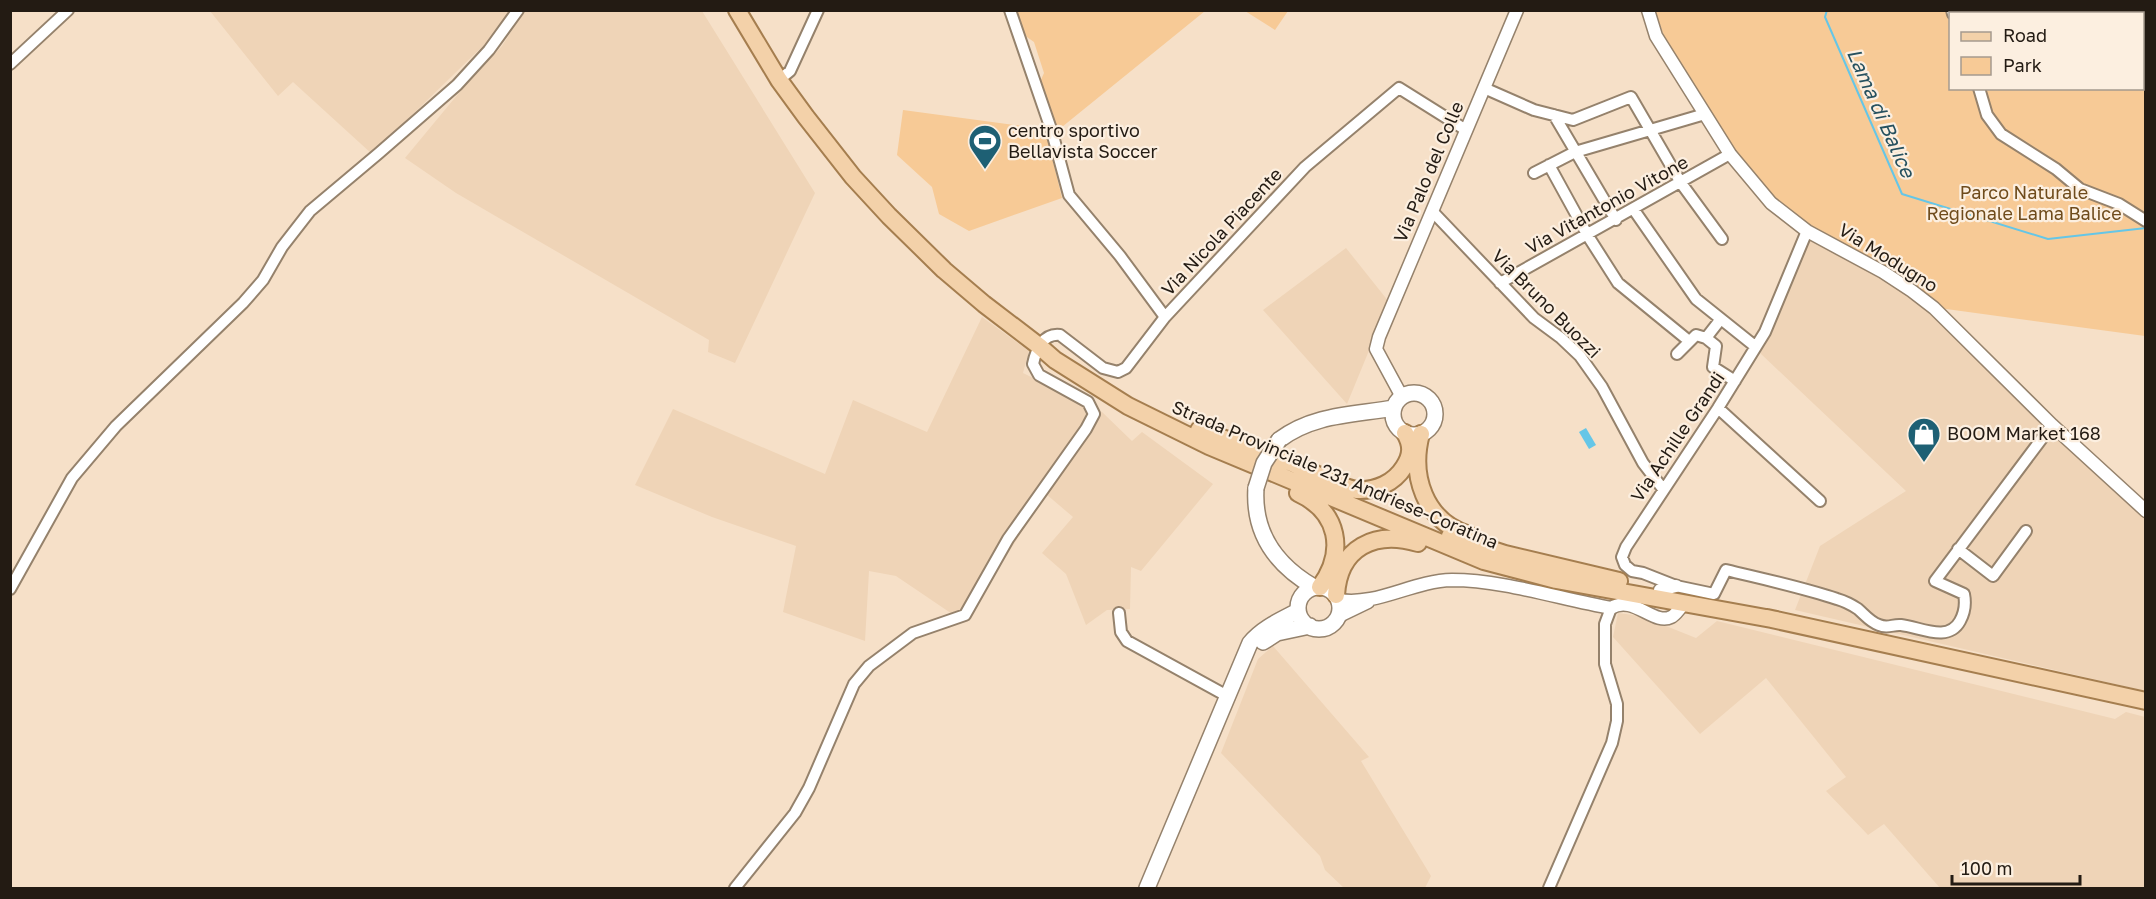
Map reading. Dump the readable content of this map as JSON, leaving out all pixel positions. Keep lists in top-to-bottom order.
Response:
{
  "streets": {
    "main road": ["Strada Provinciale 231 Andriese-Coratina"],
    "street": [
      "Via Palo del Colle",
      "Via Vitantonio Vitone",
      "Via Nicola Piacente",
      "Via Modugno",
      "Via Bruno Buozzi",
      "Via Achille Grandi"
    ]
  },
  "crossings": [
    ["Via Palo del Colle", "Via Nicola Piacente"],
    ["Via Palo del Colle", "Via Bruno Buozzi"],
    ["Via Vitantonio Vitone", "Via Modugno"],
    ["Via Vitantonio Vitone", "Via Bruno Buozzi"],
    ["Via Modugno", "Via Achille Grandi"],
    ["Via Bruno Buozzi", "Via Achille Grandi"],
    ["Via Achille Grandi", "Strada Provinciale 231 Andriese-Coratina"]
  ],
  "water": ["Lama di Balice"],
  "parks": ["Parco Naturale Regionale Lama Balice"],
  "places": {
    "sports": ["centro sportivo Bellavista Soccer"],
    "shop": ["BOOM Market 168"]
  },
  "legend": ["Road", "Park"],
  "scale_bar": "100 m"
}
